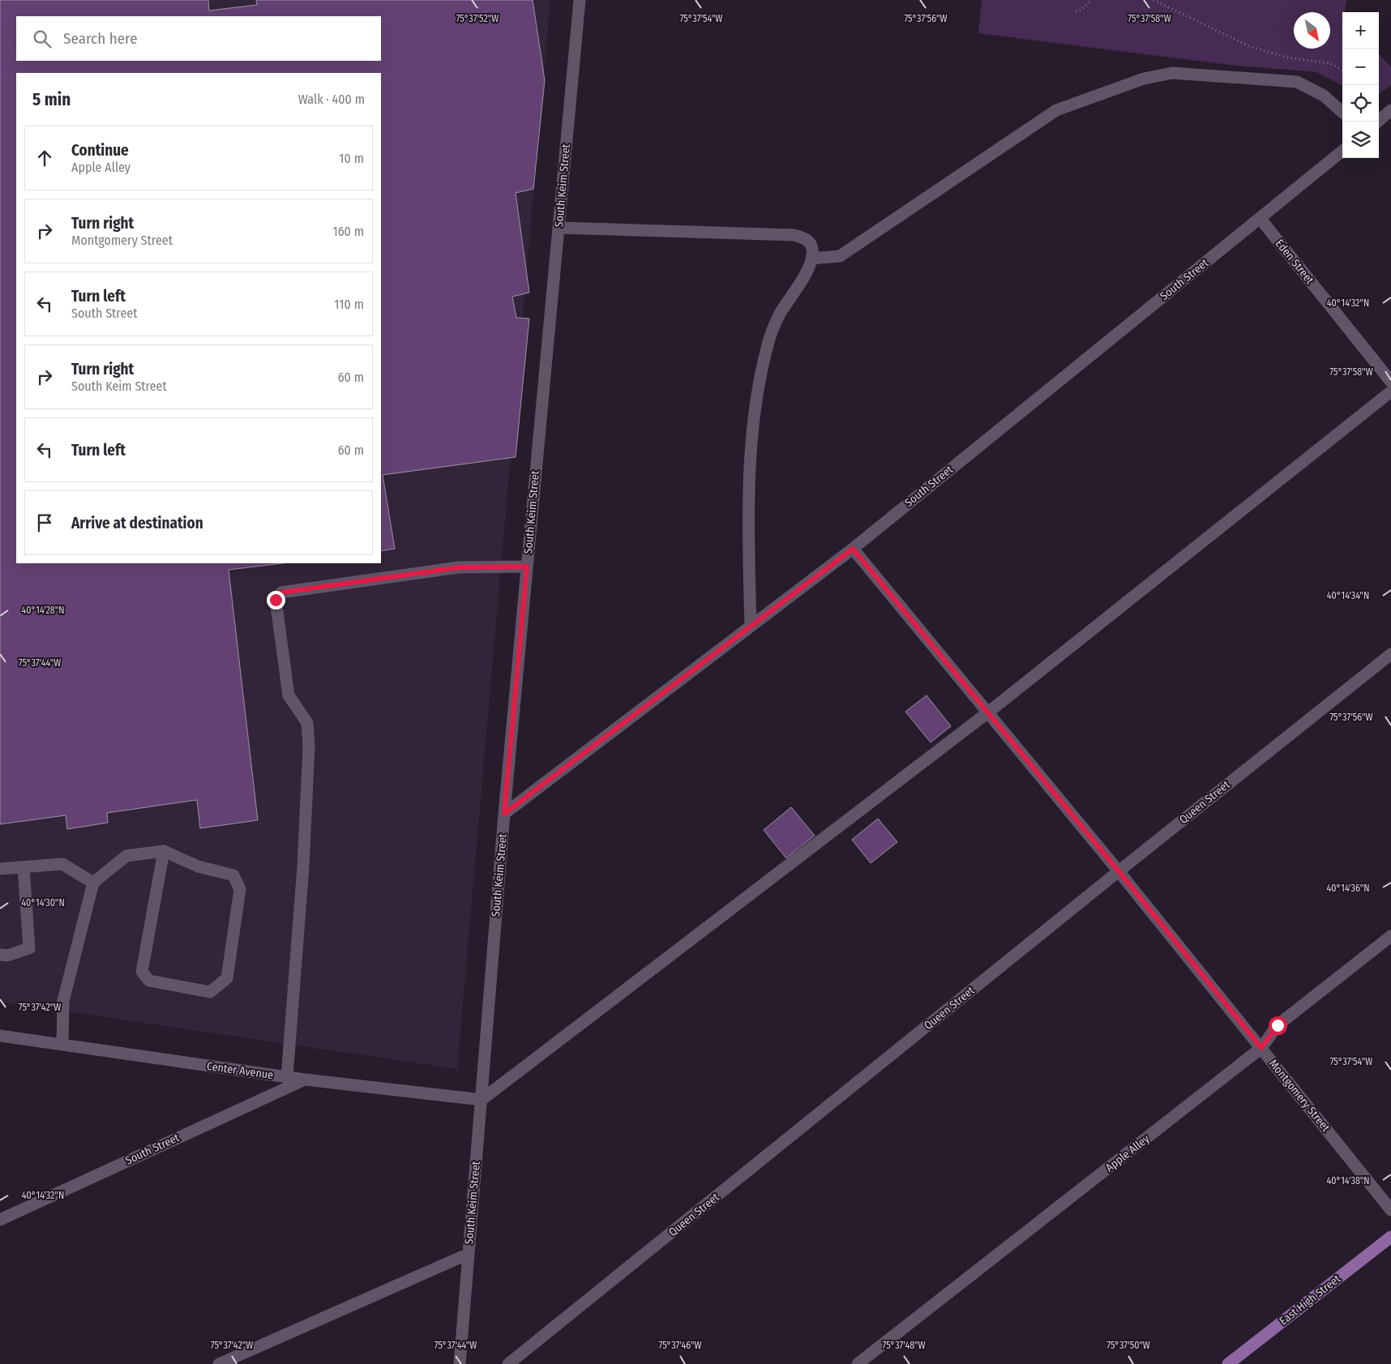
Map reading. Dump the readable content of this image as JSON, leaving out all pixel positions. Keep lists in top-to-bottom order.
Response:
{
  "streets": {
    "main road": ["East High Street"],
    "street": [
      "South Keim Street",
      "Eden Street",
      "South Street",
      "Queen Street",
      "Center Avenue",
      "Montgomery Street",
      "Apple Alley"
    ]
  },
  "crossings": [
    ["South Keim Street", "South Street"],
    ["South Keim Street", "Center Avenue"],
    ["Eden Street", "South Street"],
    ["South Street", "Center Avenue"],
    ["South Street", "Montgomery Street"],
    ["Queen Street", "Montgomery Street"],
    ["Montgomery Street", "Apple Alley"]
  ],
  "north": "bottom right",
  "page": {
    "map_buttons": ["+", "−"],
    "search": "Search here",
    "heading": ["5 min", "Walk · 400 m"],
    "list": [
      ["Continue", "Apple Alley", "10 m"],
      ["Turn right", "Montgomery Street", "160 m"],
      ["Turn left", "South Street", "110 m"],
      ["Turn right", "South Keim Street", "60 m"],
      ["Turn left", "60 m"],
      "Arrive at destination"
    ]
  },
  "coordinates": [
    "75°37'52\"W",
    "75°37'54\"W",
    "75°37'56\"W",
    "75°37'58\"W",
    "40°14'32\"N",
    "40°14'34\"N",
    "40°14'28\"N",
    "75°37'44\"W",
    "40°14'36\"N",
    "40°14'30\"N",
    "75°37'42\"W",
    "40°14'38\"N",
    "75°37'46\"W",
    "75°37'48\"W",
    "75°37'50\"W"
  ]
}
